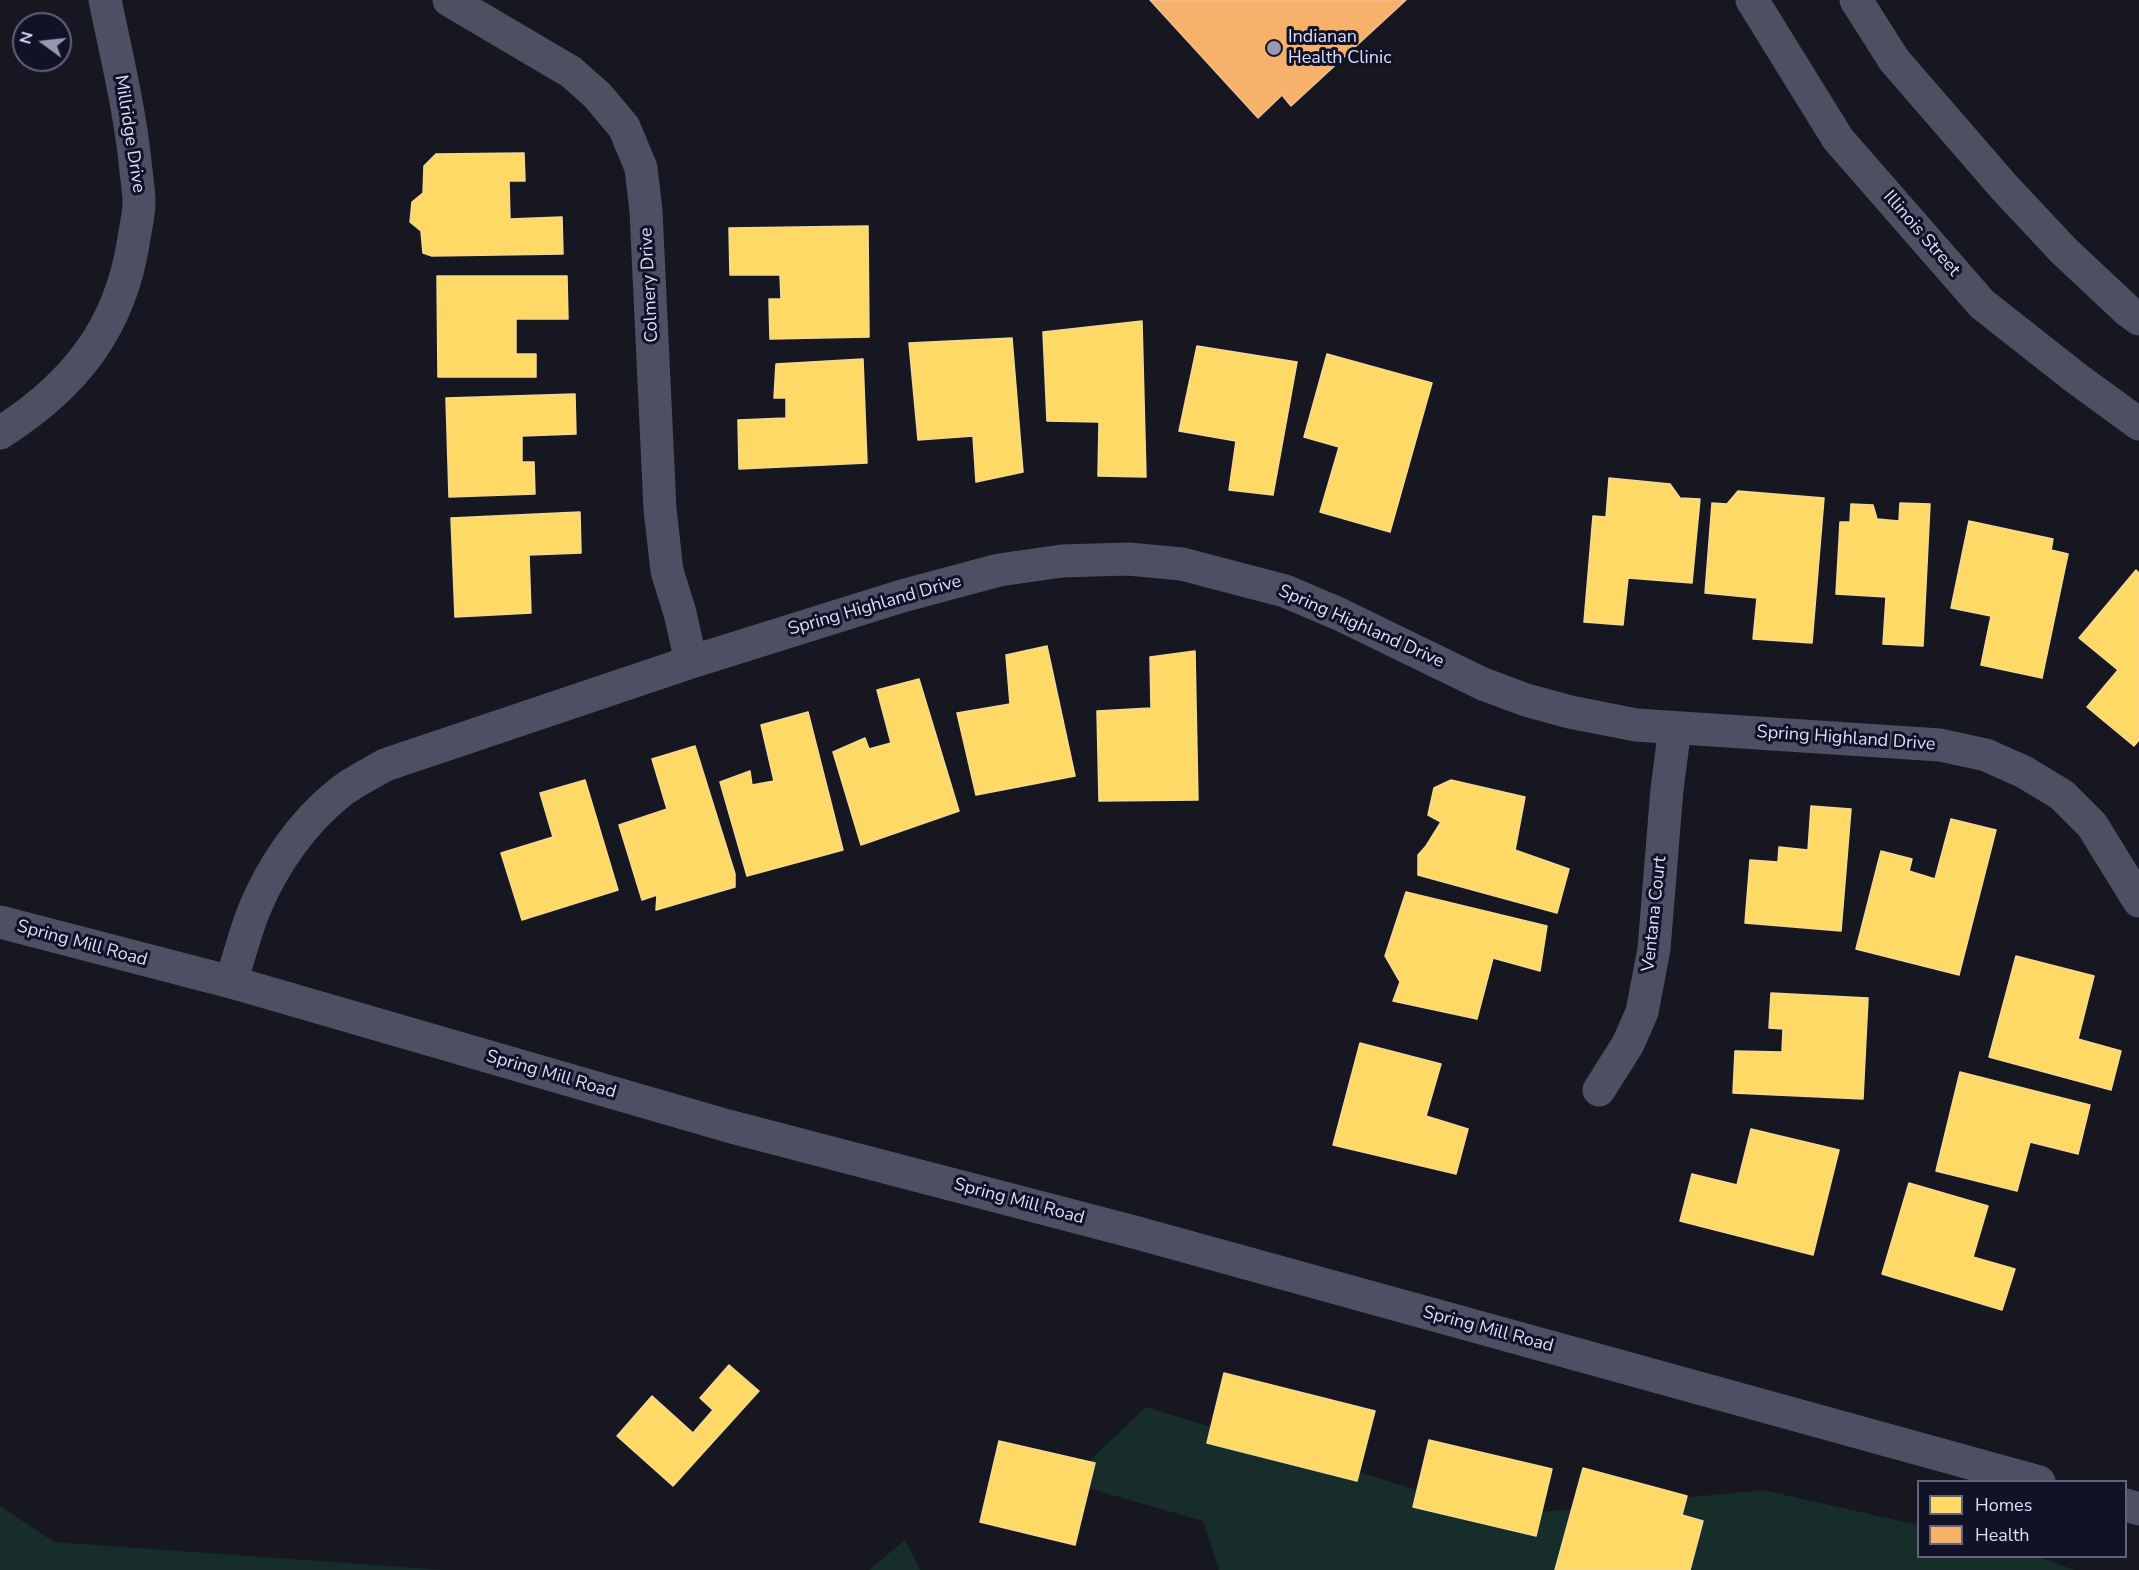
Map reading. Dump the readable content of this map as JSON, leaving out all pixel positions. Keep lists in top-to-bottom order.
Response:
{
  "streets": {
    "street": [
      "Millridge Drive",
      "Illinois Street",
      "Colmery Drive",
      "Spring Highland Drive",
      "Ventana Court",
      "Spring Mill Road"
    ]
  },
  "crossings": [
    ["Colmery Drive", "Spring Highland Drive"],
    ["Spring Highland Drive", "Ventana Court"],
    ["Spring Highland Drive", "Spring Mill Road"]
  ],
  "places": ["Indianan Health Clinic"],
  "legend": ["Homes", "Health"],
  "north": "left"
}
